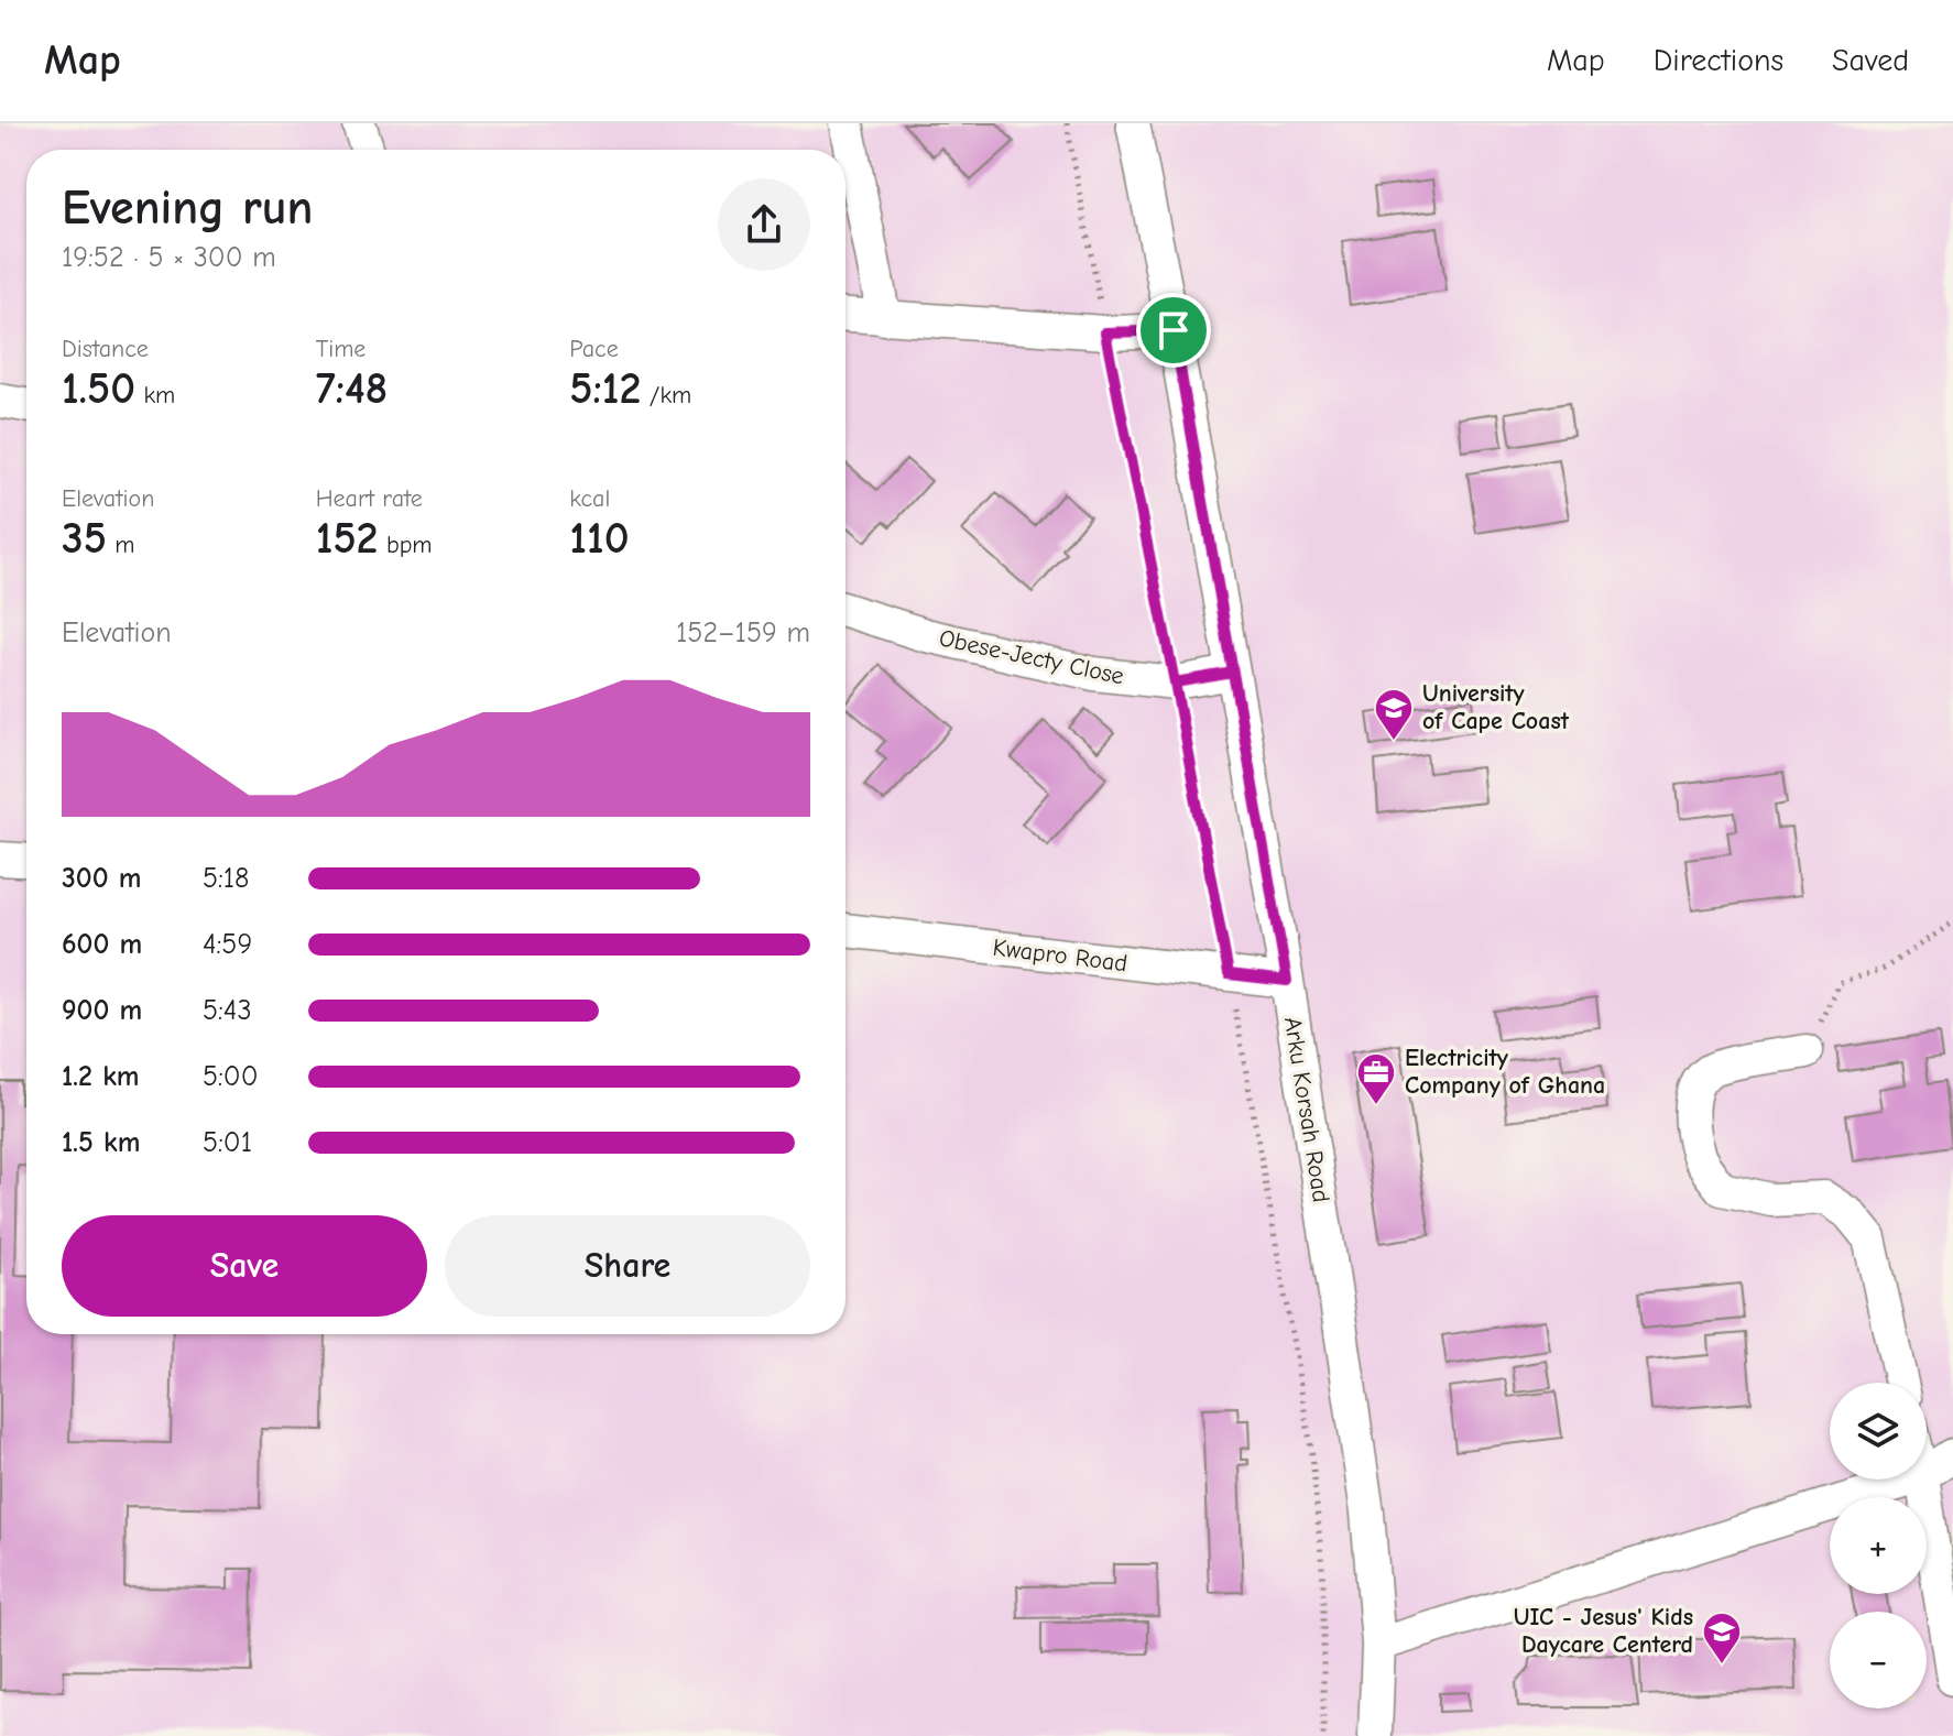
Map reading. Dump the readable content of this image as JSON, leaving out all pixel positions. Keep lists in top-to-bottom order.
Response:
{
  "streets": {
    "street": ["Obese-Jecty Close", "Kwapro Road", "Arku Korsah Road"]
  },
  "crossings": [
    ["Obese-Jecty Close", "Arku Korsah Road"],
    ["Kwapro Road", "Arku Korsah Road"]
  ],
  "places": {
    "school or university": ["University of Cape Coast", "UIC - Jesus' Kids Daycare Centerd"],
    "office": ["Electricity Company of Ghana"]
  },
  "page": {
    "header": "Map",
    "nav": ["Map", "Directions", "Saved"],
    "heading": ["Evening run", "19:52 · 5 × 300 m"],
    "stats": [
      ["Distance", "1.50 km"],
      ["Time", "7:48"],
      ["Pace", "5:12 /km"],
      ["Elevation", "35 m"],
      ["Heart rate", "152 bpm"],
      ["kcal", "110"]
    ],
    "chart": ["Elevation", "152–159 m"],
    "list": [
      {
        "name": "300 m",
        "note": "5:18"
      },
      {
        "name": "600 m",
        "note": "4:59"
      },
      {
        "name": "900 m",
        "note": "5:43"
      },
      {
        "name": "1.2 km",
        "note": "5:00"
      },
      {
        "name": "1.5 km",
        "note": "5:01"
      }
    ],
    "buttons": ["Save", "Share"],
    "map_buttons": ["+", "−"]
  }
}
